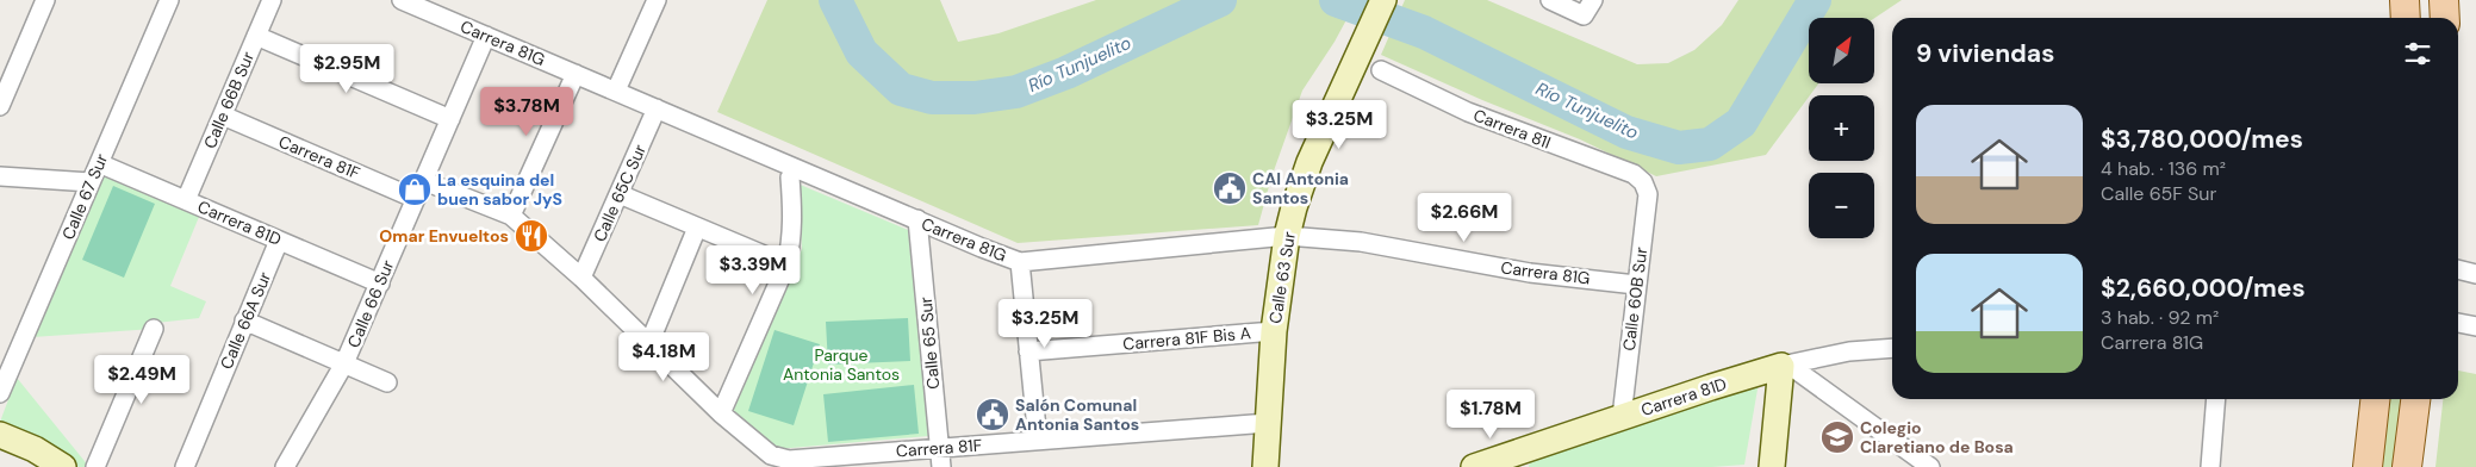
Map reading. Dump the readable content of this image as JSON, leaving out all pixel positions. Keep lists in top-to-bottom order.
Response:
{
  "streets": {
    "street": [
      "Carrera 81G",
      "Calle 66B Sur",
      "Carrera 81I",
      "Carrera 81F",
      "Calle 65C Sur",
      "Calle 67 Sur",
      "Carrera 81D",
      "Calle 63 Sur",
      "Calle 60B Sur",
      "Calle 66 Sur",
      "Calle 66A Sur",
      "Carrera 81F Bis A",
      "Calle 65 Sur"
    ]
  },
  "crossings": [
    ["Carrera 81G", "Calle 65C Sur"],
    ["Carrera 81G", "Calle 63 Sur"],
    ["Carrera 81G", "Calle 60B Sur"],
    ["Carrera 81G", "Calle 66 Sur"],
    ["Carrera 81G", "Calle 65 Sur"],
    ["Calle 66B Sur", "Carrera 81F"],
    ["Calle 66B Sur", "Carrera 81D"],
    ["Carrera 81I", "Calle 60B Sur"],
    ["Carrera 81F", "Calle 65C Sur"],
    ["Carrera 81F", "Calle 63 Sur"],
    ["Carrera 81F", "Calle 66 Sur"],
    ["Carrera 81F", "Calle 65 Sur"],
    ["Calle 67 Sur", "Carrera 81D"],
    ["Carrera 81D", "Calle 60B Sur"],
    ["Carrera 81D", "Calle 66 Sur"],
    ["Carrera 81D", "Calle 66A Sur"],
    ["Calle 63 Sur", "Carrera 81F Bis A"]
  ],
  "water": ["Río Tunjuelito"],
  "parks": ["Parque Antonia Santos"],
  "places": {
    "public building": ["CAI Antonia Santos", "Salón Comunal Antonia Santos"],
    "shop": ["La esquina del buen sabor JyS"],
    "restaurant": ["Omar Envueltos"],
    "school or university": ["Colegio Claretiano de Bosa"]
  },
  "north": "top right",
  "page": {
    "map_buttons": ["+", "−"],
    "heading": "9 viviendas",
    "price": [
      "$2.95M",
      "$3.78M",
      "$3.25M",
      "$2.66M",
      "$3.39M",
      "$3.25M",
      "$4.18M",
      "$2.49M",
      "$1.78M"
    ],
    "list": [
      {
        "name": "$3,780,000/mes",
        "note": "4 hab. · 136 m² · Calle 65F Sur"
      },
      {
        "name": "$2,660,000/mes",
        "note": "3 hab. · 92 m² · Carrera 81G"
      }
    ]
  }
}
